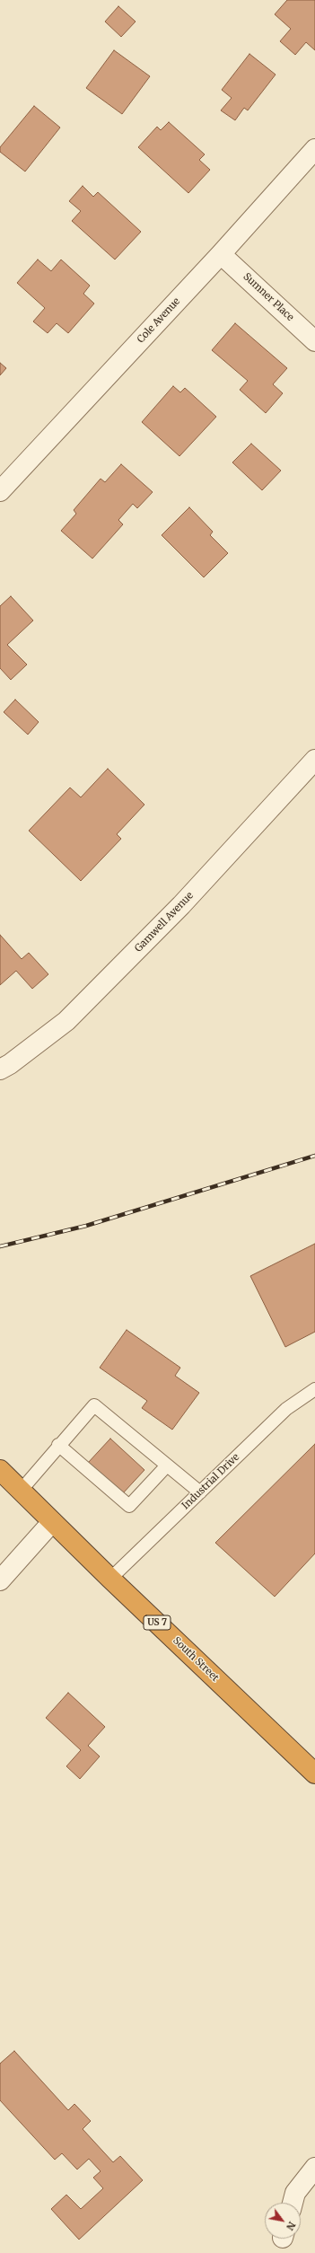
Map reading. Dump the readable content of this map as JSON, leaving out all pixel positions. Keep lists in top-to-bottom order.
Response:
{
  "streets": {
    "highway": ["US 7", "South Street"],
    "street": ["Sumner Place", "Cole Avenue", "Gamwell Avenue"],
    "lane": ["Industrial Drive"]
  },
  "crossings": [
    ["Sumner Place", "Cole Avenue"],
    ["Industrial Drive", "South Street"]
  ],
  "north": "bottom right"
}
